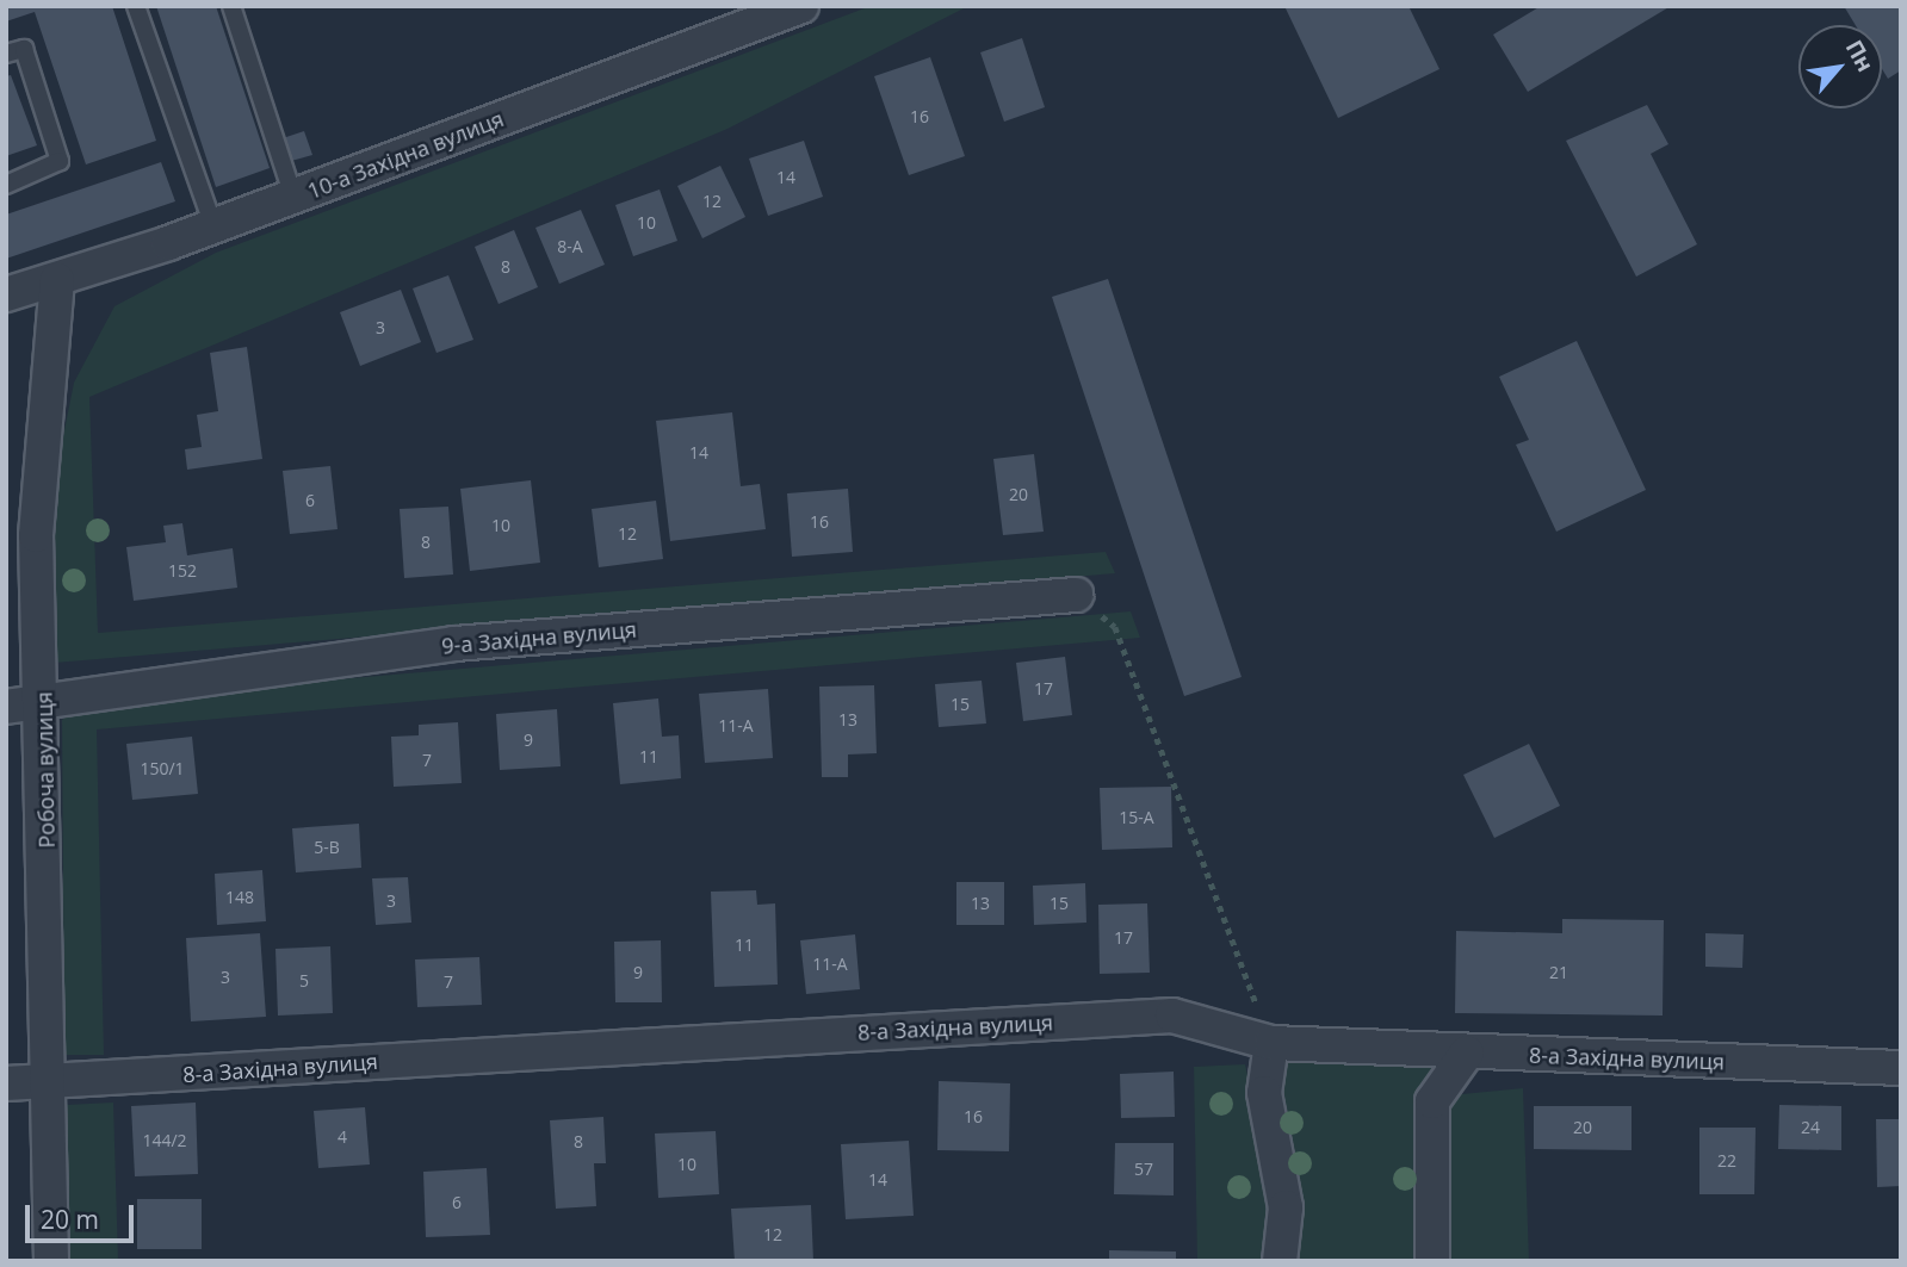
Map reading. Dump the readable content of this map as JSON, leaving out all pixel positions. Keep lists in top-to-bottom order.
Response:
{
  "streets": {
    "street": [
      "10-а Західна вулиця",
      "9-а Західна вулиця",
      "Робоча вулиця",
      "8-а Західна вулиця"
    ]
  },
  "crossings": [
    ["10-а Західна вулиця", "Робоча вулиця"],
    ["9-а Західна вулиця", "Робоча вулиця"],
    ["Робоча вулиця", "8-а Західна вулиця"]
  ],
  "house_numbers": [
    "16",
    "14",
    "12",
    "10",
    "8-А",
    "8",
    "3",
    "14",
    "20",
    "6",
    "16",
    "10",
    "12",
    "8",
    "152",
    "17",
    "15",
    "13",
    "11-А",
    "9",
    "11",
    "7",
    "150/1",
    "15-А",
    "5-В",
    "148",
    "3",
    "13",
    "15",
    "17",
    "11",
    "11-А",
    "9",
    "21",
    "3",
    "5",
    "7",
    "16",
    "20",
    "24",
    "4",
    "144/2",
    "8",
    "22",
    "10",
    "57",
    "14",
    "6",
    "12"
  ],
  "scale_bar": "20 m",
  "north": "top right"
}
